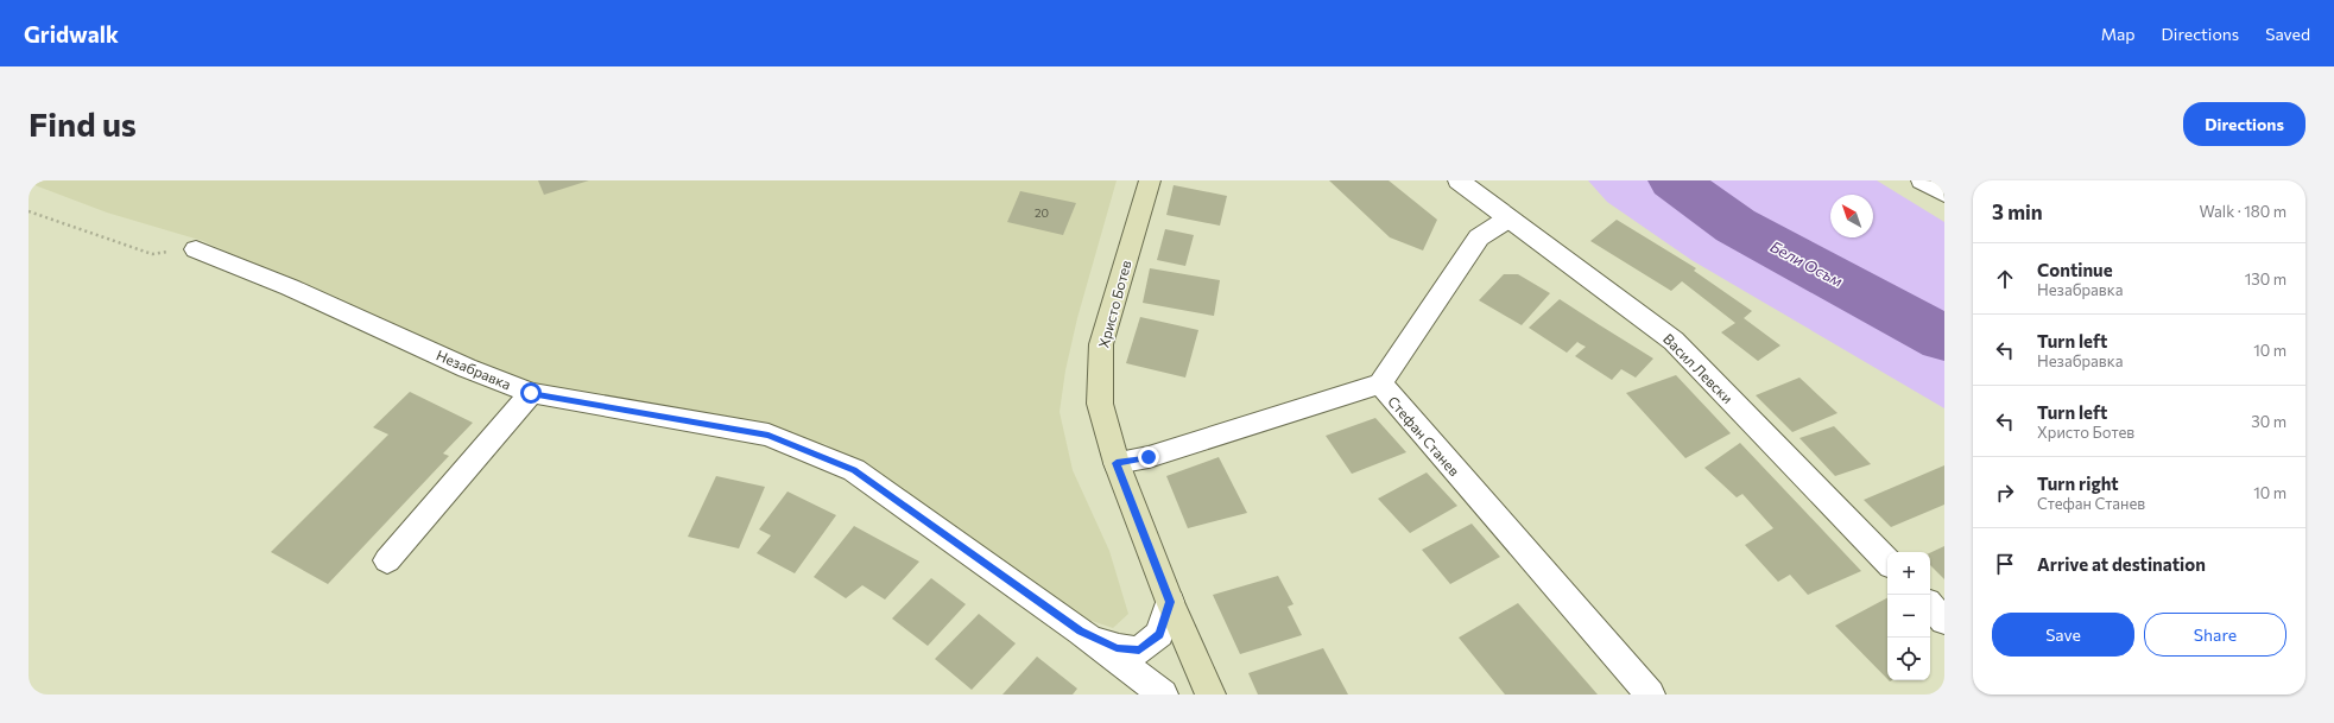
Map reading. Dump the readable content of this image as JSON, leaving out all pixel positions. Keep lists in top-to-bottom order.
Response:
{
  "streets": {
    "main road": ["Христо Ботев"],
    "street": ["Васил Левски", "Незабравка", "Стефан Станев"]
  },
  "crossings": [
    ["Христо Ботев", "Незабравка"],
    ["Христо Ботев", "Стефан Станев"]
  ],
  "water": ["Бели Осъм"],
  "house_numbers": ["20"],
  "north": "top left",
  "page": {
    "header": "Gridwalk",
    "nav": ["Map", "Directions", "Saved"],
    "buttons": [
      "Directions",
      ["Save", "Share"]
    ],
    "title": "Find us",
    "heading": ["3 min", "Walk · 180 m"],
    "list": [
      ["Continue", "Незабравка", "130 m"],
      ["Turn left", "Незабравка", "10 m"],
      ["Turn left", "Христо Ботев", "30 m"],
      ["Turn right", "Стефан Станев", "10 m"],
      "Arrive at destination"
    ],
    "map_buttons": ["+", "−"]
  }
}
